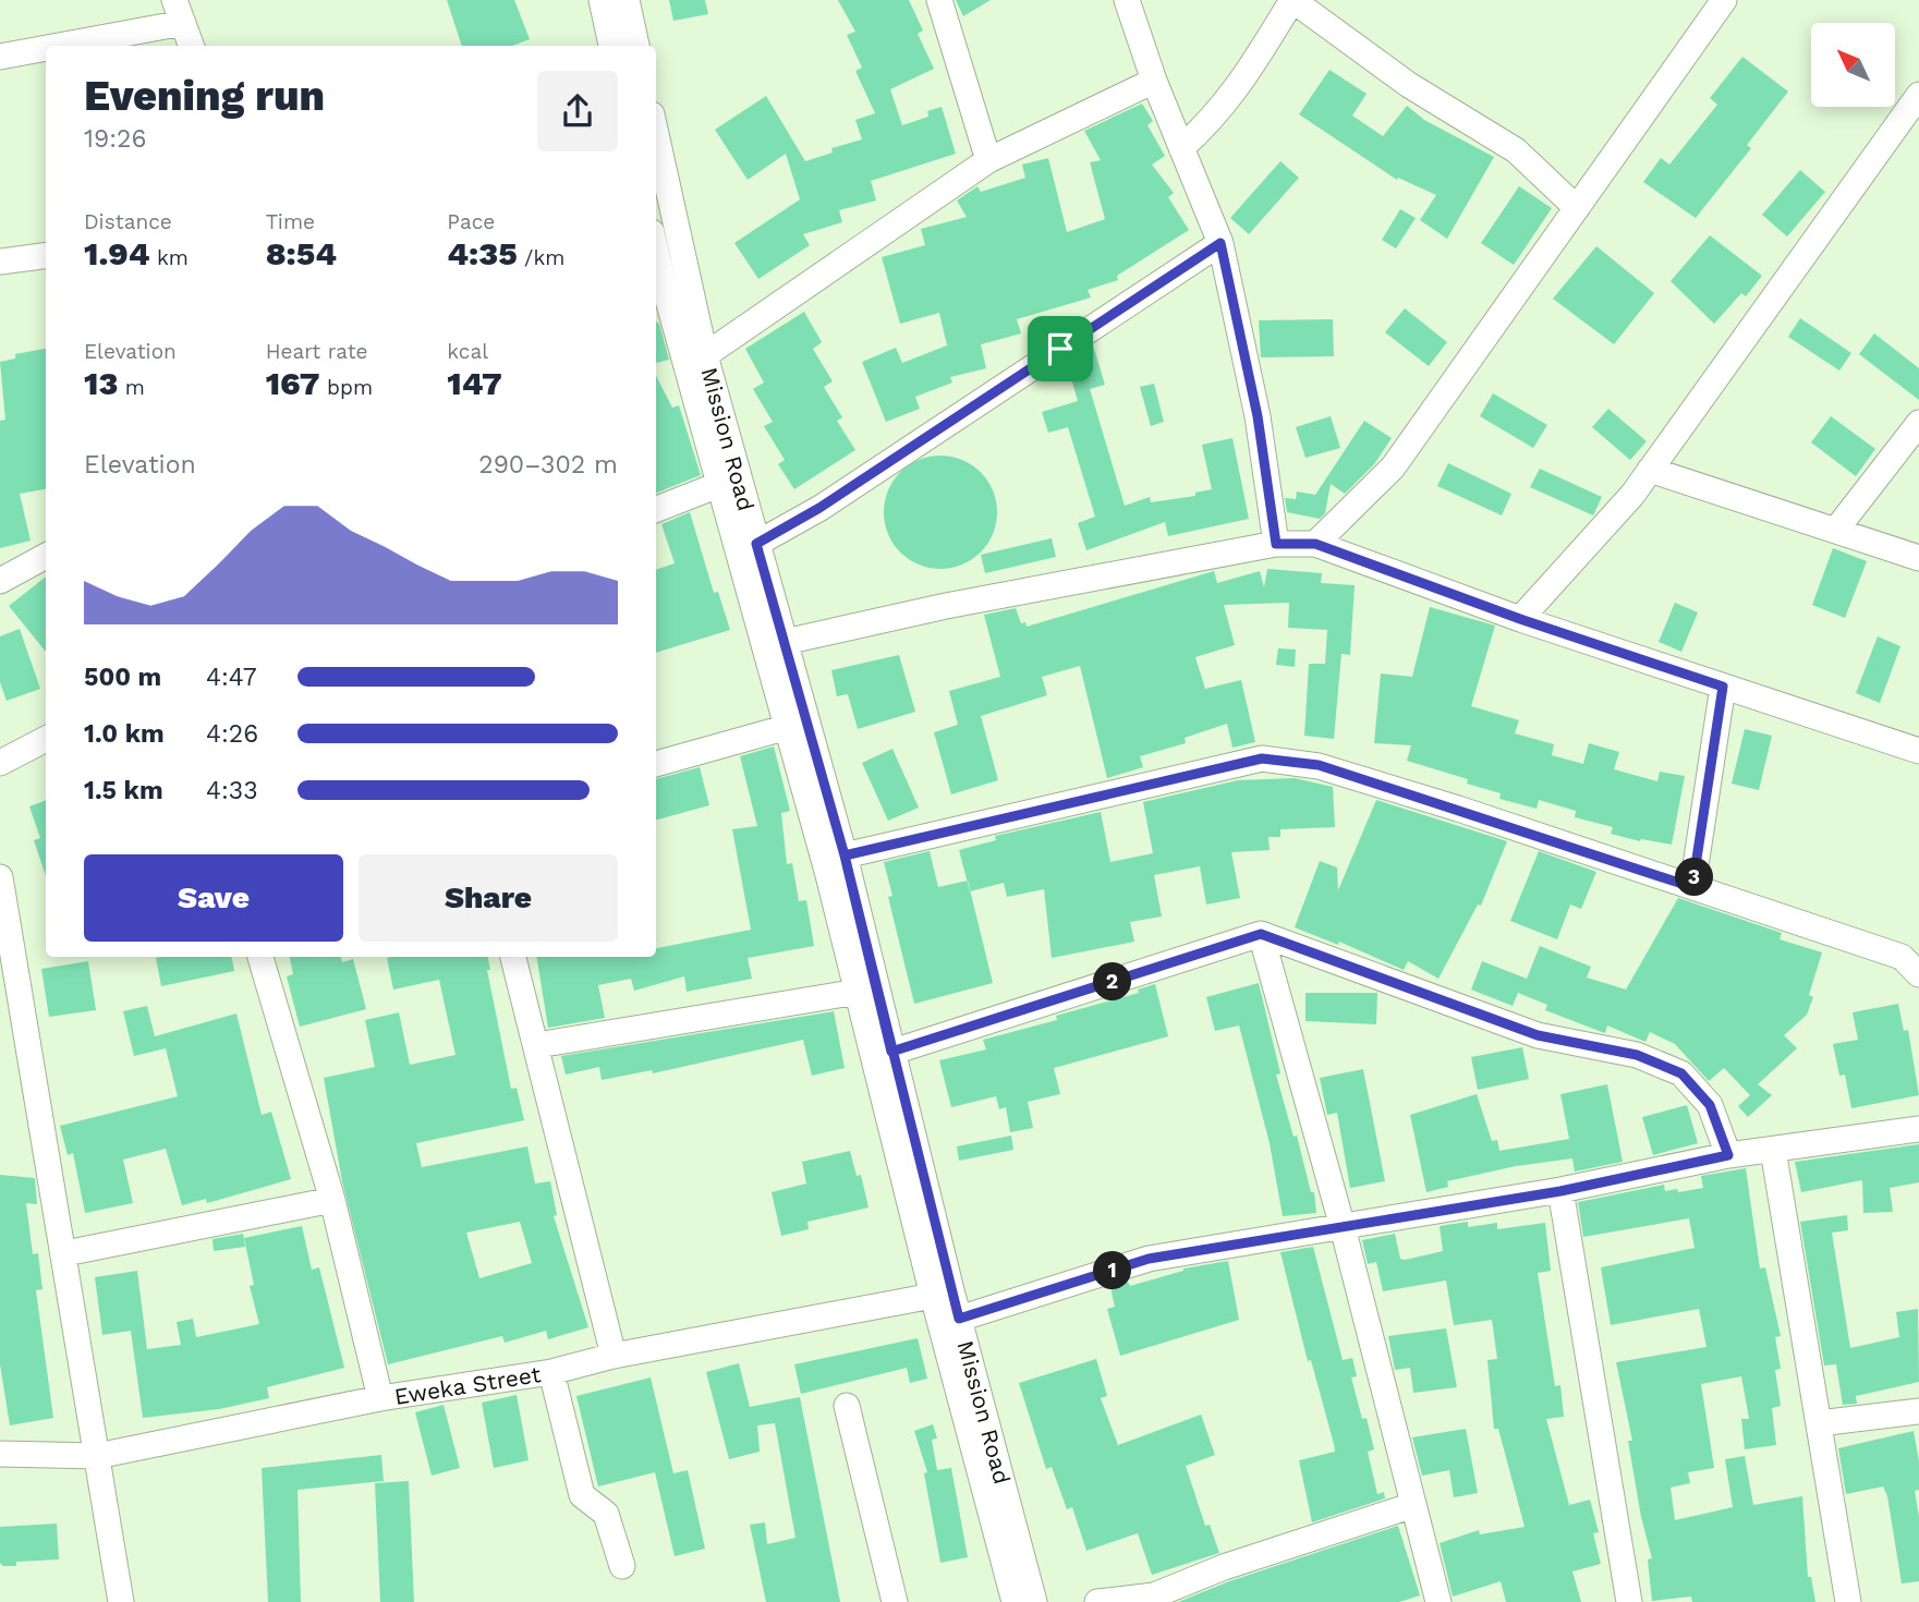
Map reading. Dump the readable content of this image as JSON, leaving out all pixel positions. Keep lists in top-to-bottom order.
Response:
{
  "streets": {
    "street": ["Mission Road", "Eweka Street"]
  },
  "crossings": [
    ["Mission Road", "Eweka Street"]
  ],
  "north": "top left",
  "page": {
    "heading": ["Evening run", "19:26"],
    "stats": [
      ["Distance", "1.94 km"],
      ["Time", "8:54"],
      ["Pace", "4:35 /km"],
      ["Elevation", "13 m"],
      ["Heart rate", "167 bpm"],
      ["kcal", "147"]
    ],
    "chart": ["Elevation", "290–302 m"],
    "list": [
      {
        "name": "500 m",
        "note": "4:47"
      },
      {
        "name": "1.0 km",
        "note": "4:26"
      },
      {
        "name": "1.5 km",
        "note": "4:33"
      }
    ],
    "buttons": ["Save", "Share"],
    "pins": ["3", "2", "1"]
  }
}
